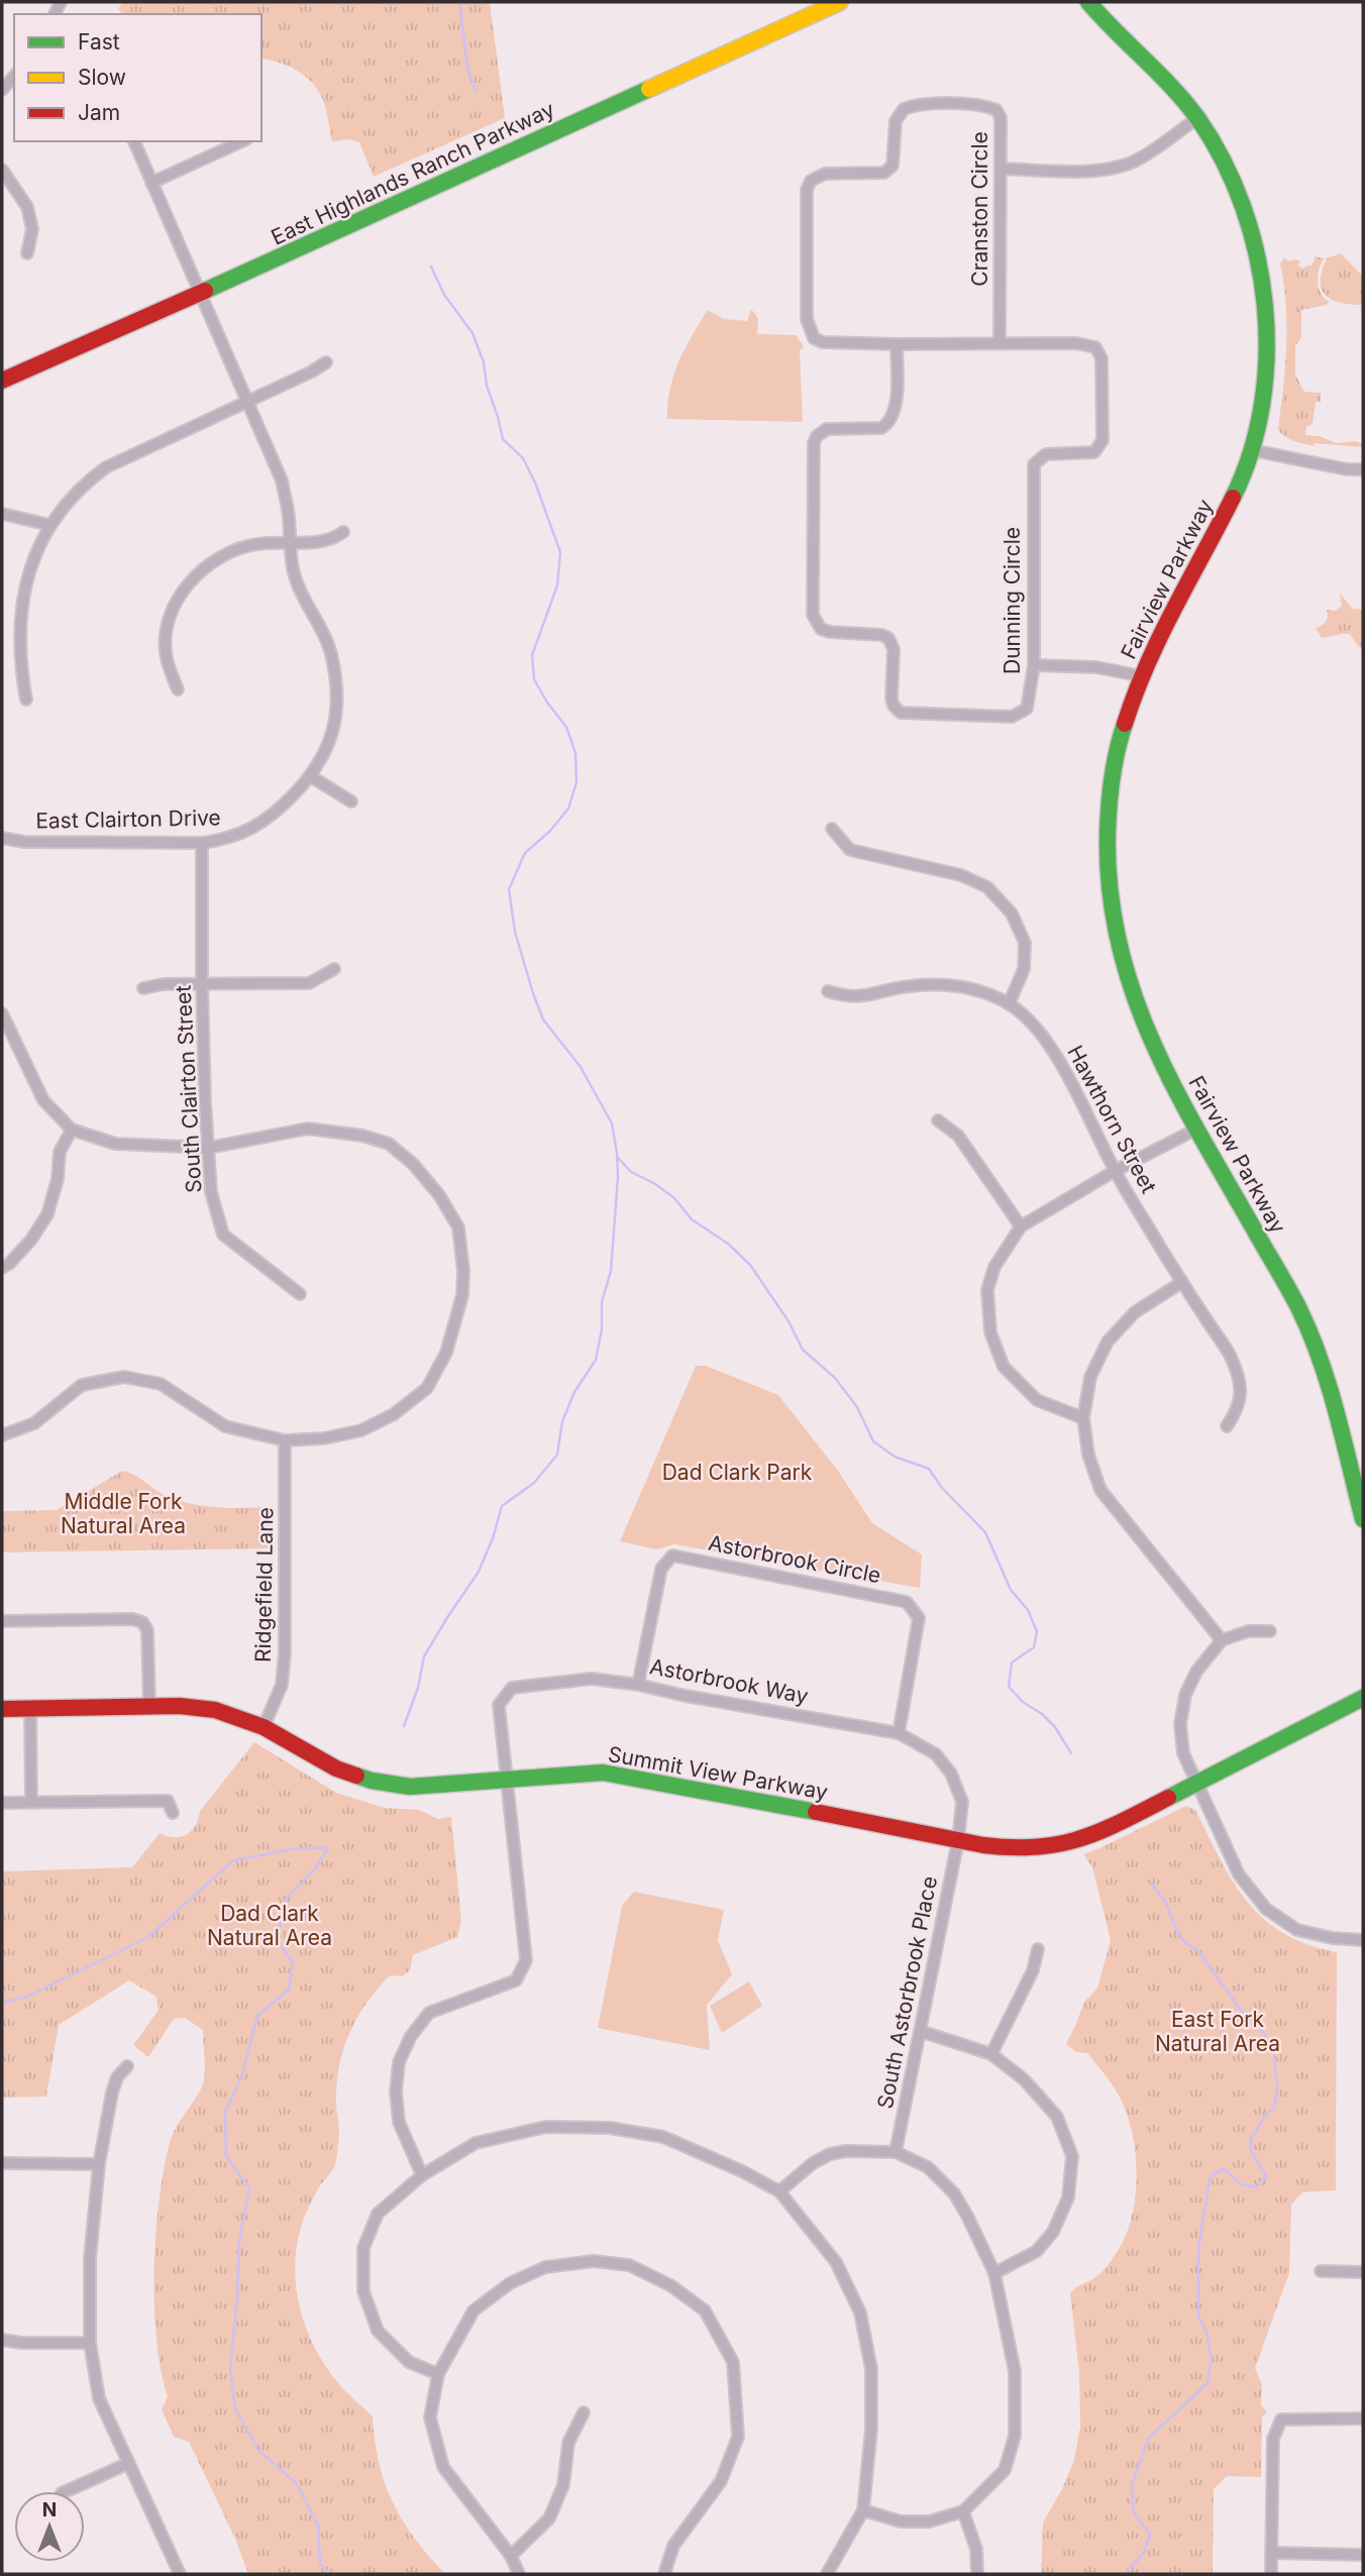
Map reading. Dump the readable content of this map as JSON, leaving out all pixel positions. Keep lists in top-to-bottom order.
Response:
{
  "streets": {
    "main road": ["East Highlands Ranch Parkway", "Fairview Parkway", "Summit View Parkway"],
    "street": [
      "Cranston Circle",
      "Dunning Circle",
      "East Clairton Drive",
      "South Clairton Street",
      "Hawthorn Street",
      "Astorbrook Circle",
      "Ridgefield Lane",
      "Astorbrook Way",
      "South Astorbrook Place"
    ]
  },
  "crossings": [
    ["East Highlands Ranch Parkway", "East Clairton Drive"],
    ["Cranston Circle", "Dunning Circle"],
    ["East Clairton Drive", "South Clairton Street"],
    ["Astorbrook Circle", "Astorbrook Way"],
    ["Ridgefield Lane", "Summit View Parkway"],
    ["Astorbrook Way", "Summit View Parkway"],
    ["Astorbrook Way", "South Astorbrook Place"],
    ["Summit View Parkway", "South Astorbrook Place"]
  ],
  "parks": [
    "Dad Clark Park",
    "Middle Fork Natural Area",
    "Dad Clark Natural Area",
    "East Fork Natural Area"
  ],
  "legend": ["Fast", "Slow", "Jam"],
  "north": "top"
}
